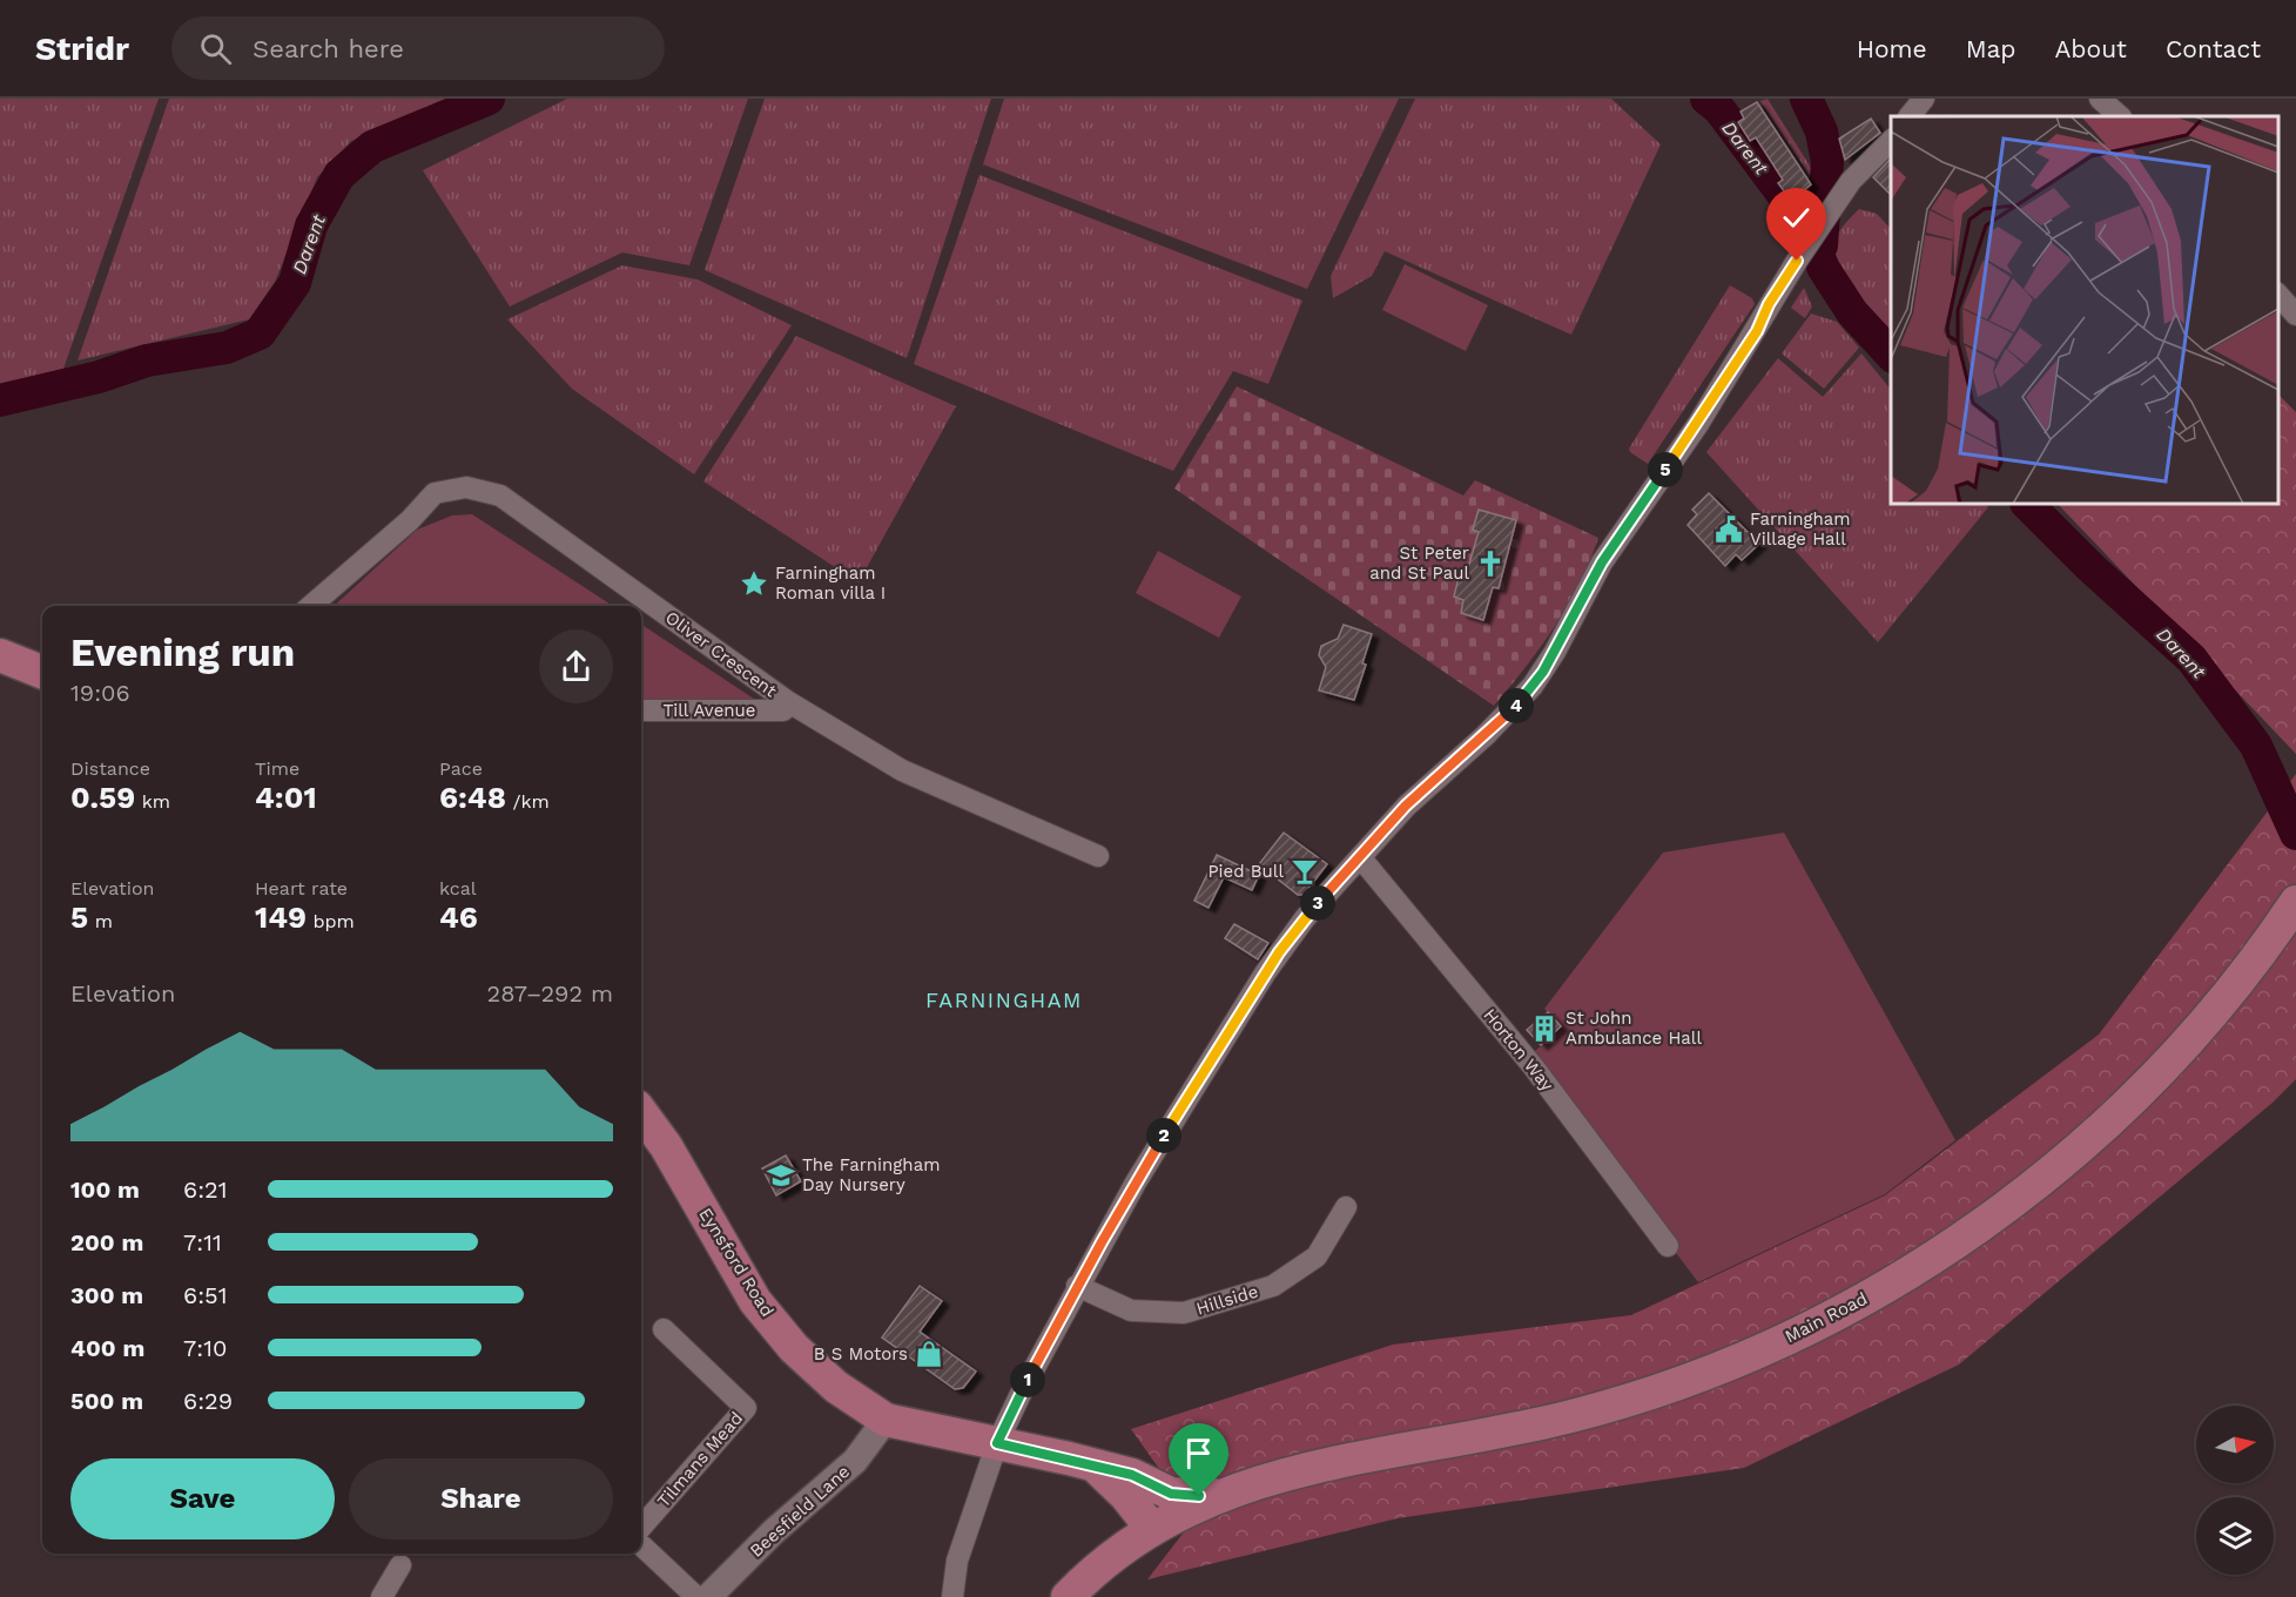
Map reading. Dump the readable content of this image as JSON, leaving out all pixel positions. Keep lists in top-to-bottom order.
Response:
{
  "streets": {
    "main road": ["Eynsford Road", "Main Road"],
    "street": [
      "Oliver Crescent",
      "Till Avenue",
      "Horton Way",
      "Hillside",
      "Tilmans Mead",
      "Beesfield Lane"
    ]
  },
  "crossings": [
    ["Eynsford Road", "Main Road"],
    ["Eynsford Road", "Beesfield Lane"]
  ],
  "districts": ["FARNINGHAM"],
  "water": ["Darent"],
  "places": {
    "public building": ["Farningham Village Hall"],
    "church": ["St Peter and St Paul"],
    "place": ["Farningham Roman villa I"],
    "bar": ["Pied Bull"],
    "building": ["St John Ambulance Hall"],
    "school or university": ["The Farningham Day Nursery"],
    "shop": ["B S Motors"]
  },
  "north": "right",
  "page": {
    "header": "Stridr",
    "search": "Search here",
    "nav": [
      "Home",
      "Map",
      "About",
      "Contact"
    ],
    "pins": [
      "5",
      "4",
      "3",
      "2",
      "1"
    ],
    "heading": ["Evening run", "19:06"],
    "stats": [
      ["Distance", "0.59 km"],
      ["Time", "4:01"],
      ["Pace", "6:48 /km"],
      ["Elevation", "5 m"],
      ["Heart rate", "149 bpm"],
      ["kcal", "46"]
    ],
    "chart": ["Elevation", "287–292 m"],
    "list": [
      {
        "name": "100 m",
        "note": "6:21"
      },
      {
        "name": "200 m",
        "note": "7:11"
      },
      {
        "name": "300 m",
        "note": "6:51"
      },
      {
        "name": "400 m",
        "note": "7:10"
      },
      {
        "name": "500 m",
        "note": "6:29"
      }
    ],
    "buttons": ["Save", "Share"]
  }
}
